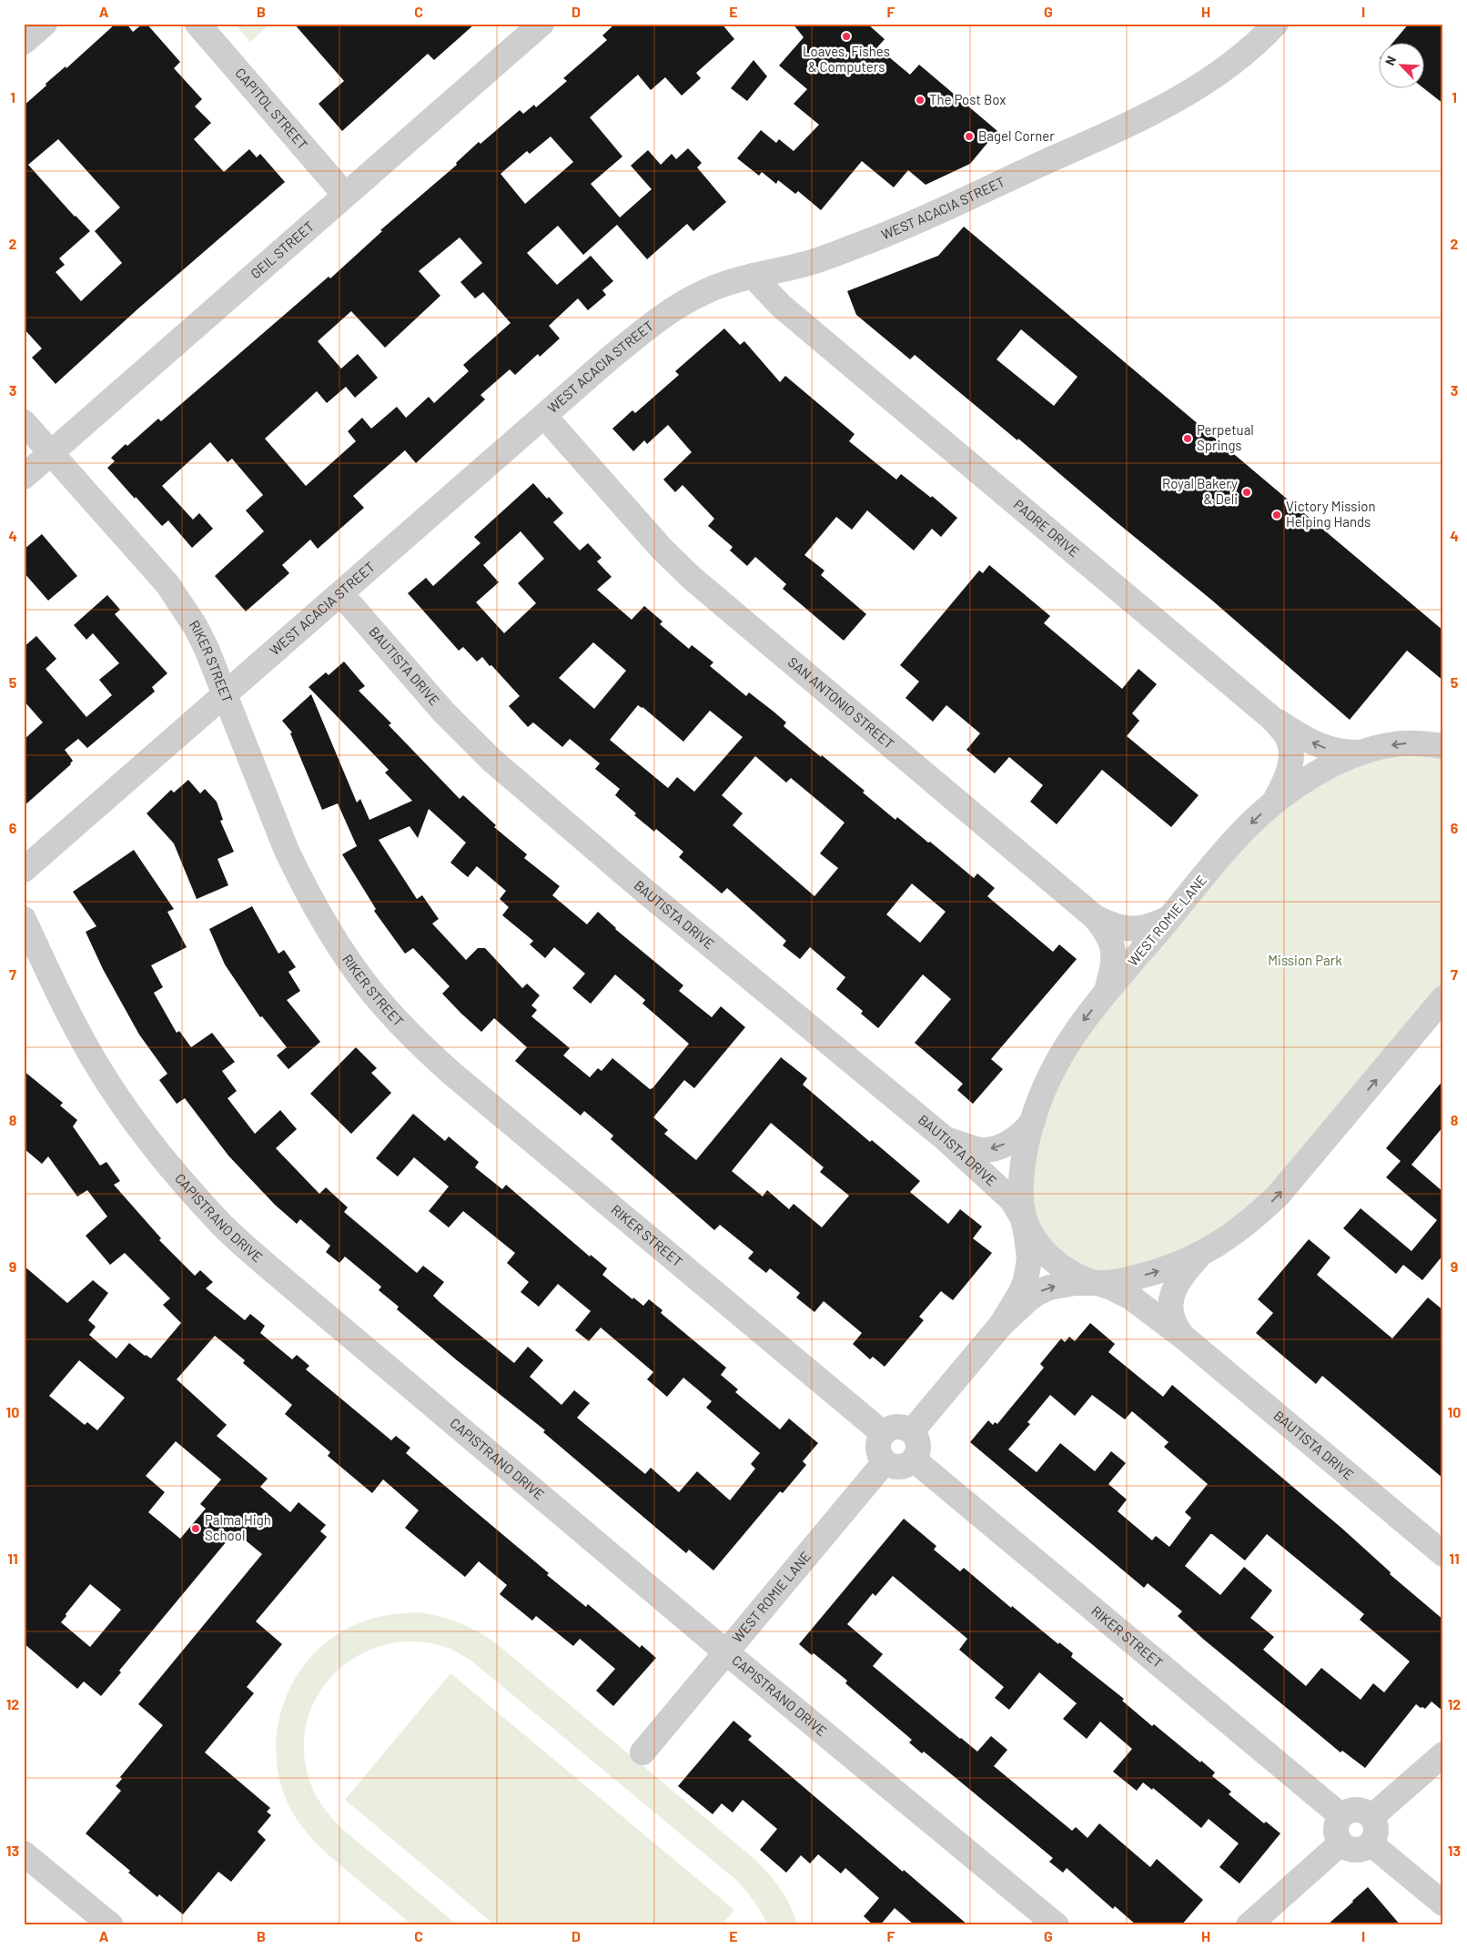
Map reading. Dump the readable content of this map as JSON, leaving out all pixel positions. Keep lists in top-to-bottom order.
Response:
{
  "streets": {
    "street": [
      "CAPITOL STREET",
      "WEST ACACIA STREET",
      "GEIL STREET",
      "PADRE DRIVE",
      "RIKER STREET",
      "BAUTISTA DRIVE",
      "SAN ANTONIO STREET",
      "WEST ROMIE LANE",
      "CAPISTRANO DRIVE"
    ]
  },
  "crossings": [
    ["CAPITOL STREET", "GEIL STREET"],
    ["WEST ACACIA STREET", "PADRE DRIVE"],
    ["WEST ACACIA STREET", "RIKER STREET"],
    ["WEST ACACIA STREET", "BAUTISTA DRIVE"],
    ["WEST ACACIA STREET", "SAN ANTONIO STREET"],
    ["GEIL STREET", "RIKER STREET"],
    ["PADRE DRIVE", "WEST ROMIE LANE"],
    ["RIKER STREET", "WEST ROMIE LANE"],
    ["BAUTISTA DRIVE", "WEST ROMIE LANE"],
    ["SAN ANTONIO STREET", "WEST ROMIE LANE"],
    ["WEST ROMIE LANE", "CAPISTRANO DRIVE"]
  ],
  "parks": ["Mission Park"],
  "places": [
    "Loaves, Fishes & Computers",
    "The Post Box",
    "Bagel Corner",
    "Perpetual Springs",
    "Royal Bakery & Deli",
    "Victory Mission Helping Hands",
    "Palma High School"
  ],
  "north": "top left",
  "grid": {
    "columns": [
      "A",
      "B",
      "C",
      "D",
      "E",
      "F",
      "G",
      "H",
      "I"
    ],
    "rows": [
      "1",
      "2",
      "3",
      "4",
      "5",
      "6",
      "7",
      "8",
      "9",
      "10",
      "11",
      "12",
      "13"
    ]
  }
}
